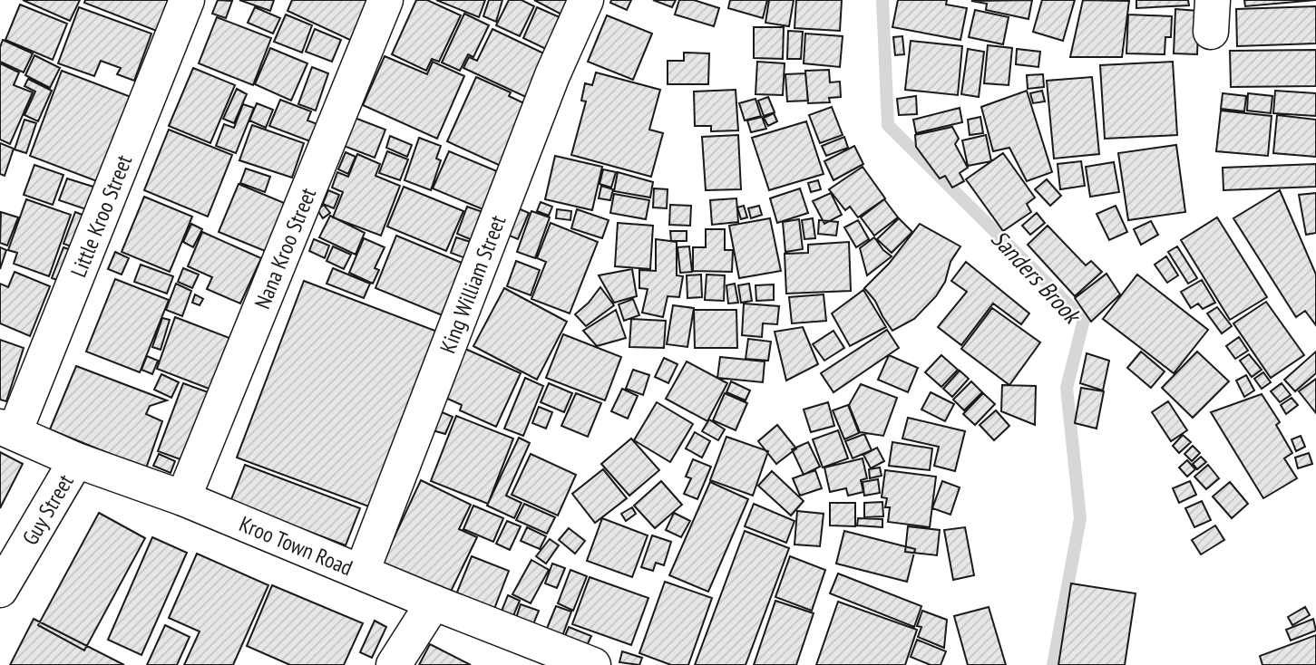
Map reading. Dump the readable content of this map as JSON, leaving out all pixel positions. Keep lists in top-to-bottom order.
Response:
{
  "streets": {
    "street": [
      "Little Kroo Street",
      "Nana Kroo Street",
      "King William Street",
      "Guy Street",
      "Kroo Town Road"
    ]
  },
  "crossings": [
    ["Little Kroo Street", "Kroo Town Road"],
    ["Nana Kroo Street", "Kroo Town Road"],
    ["King William Street", "Kroo Town Road"],
    ["Guy Street", "Kroo Town Road"]
  ],
  "water": ["Sanders Brook"]
}
